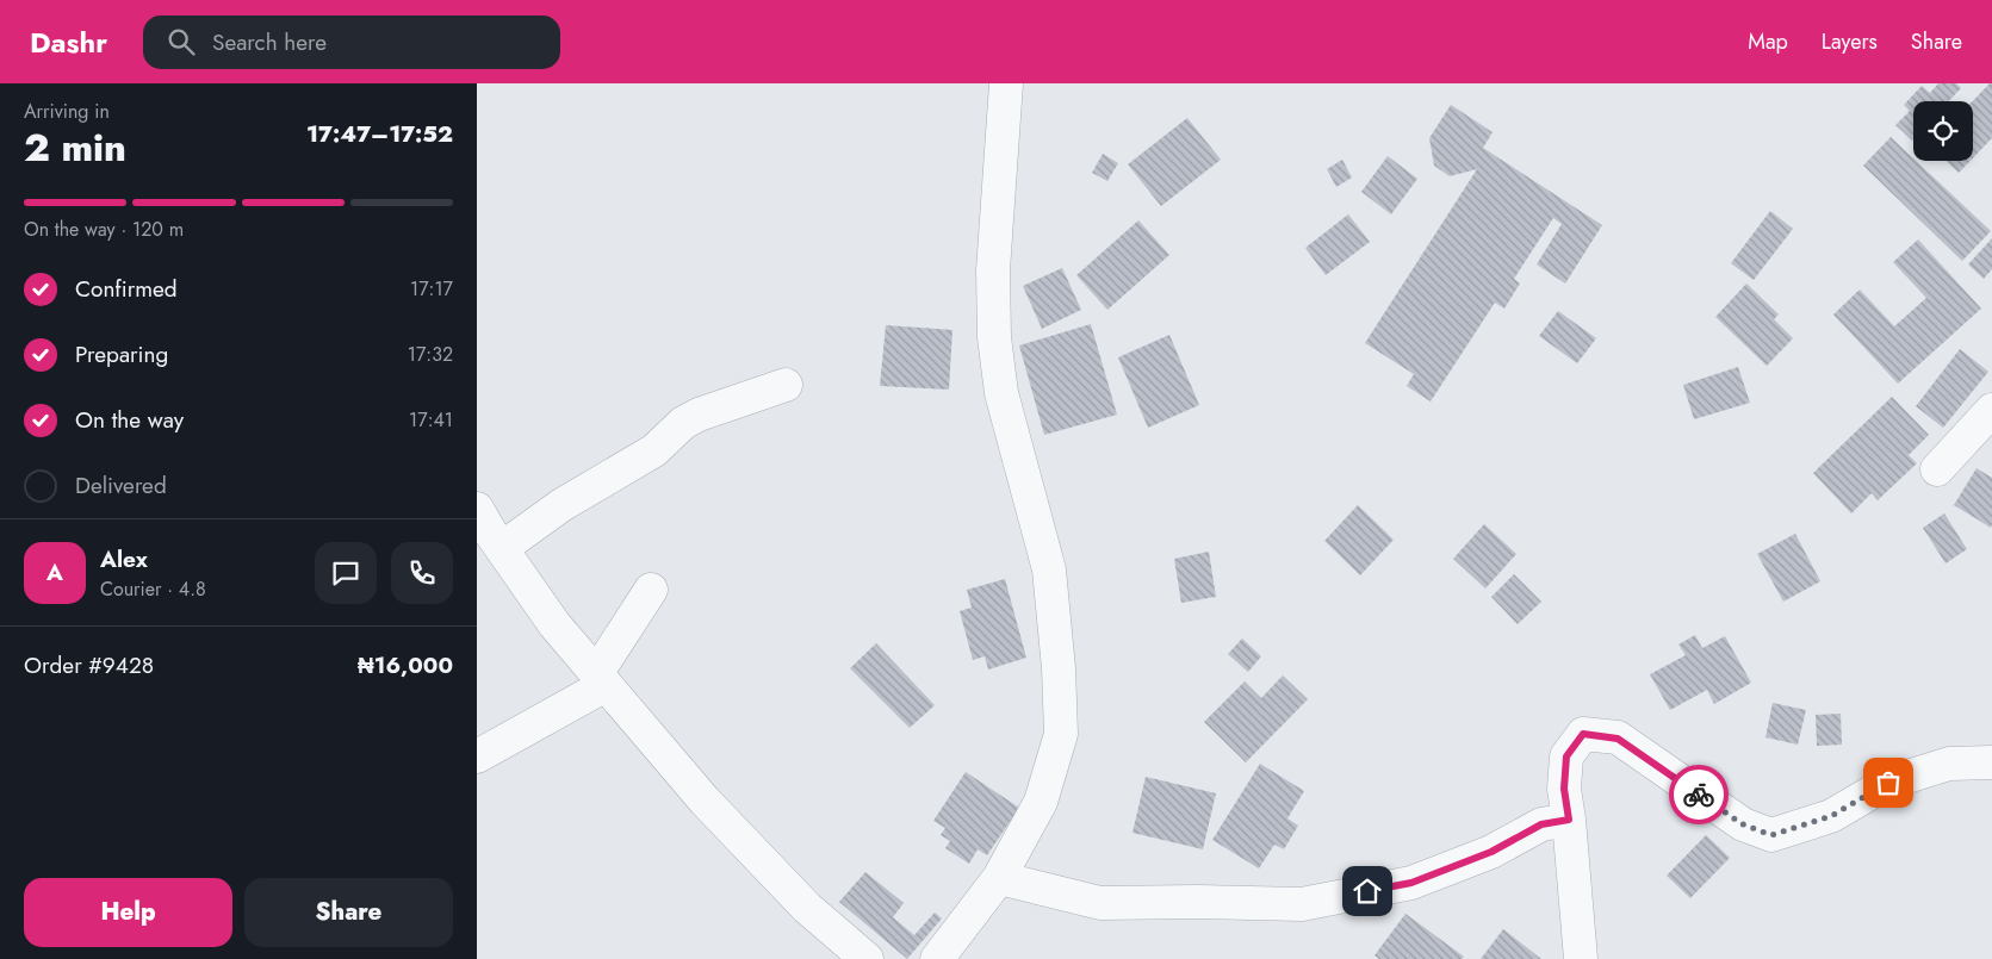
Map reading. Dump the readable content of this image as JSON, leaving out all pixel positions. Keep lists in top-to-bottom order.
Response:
{
  "page": {
    "header": "Dashr",
    "search": "Search here",
    "nav": ["Map", "Layers", "Share"],
    "heading": ["2 min", "Arriving in", "17:47–17:52"],
    "panel": [
      "Alex",
      "Courier · 4.8",
      "Order #9428",
      "₦16,000"
    ],
    "bar": "On the way · 120 m",
    "list": [
      ["Confirmed", "17:17"],
      ["Preparing", "17:32"],
      ["On the way", "17:41"],
      "Delivered"
    ],
    "round": "A",
    "buttons": ["Help", "Share"]
  }
}
